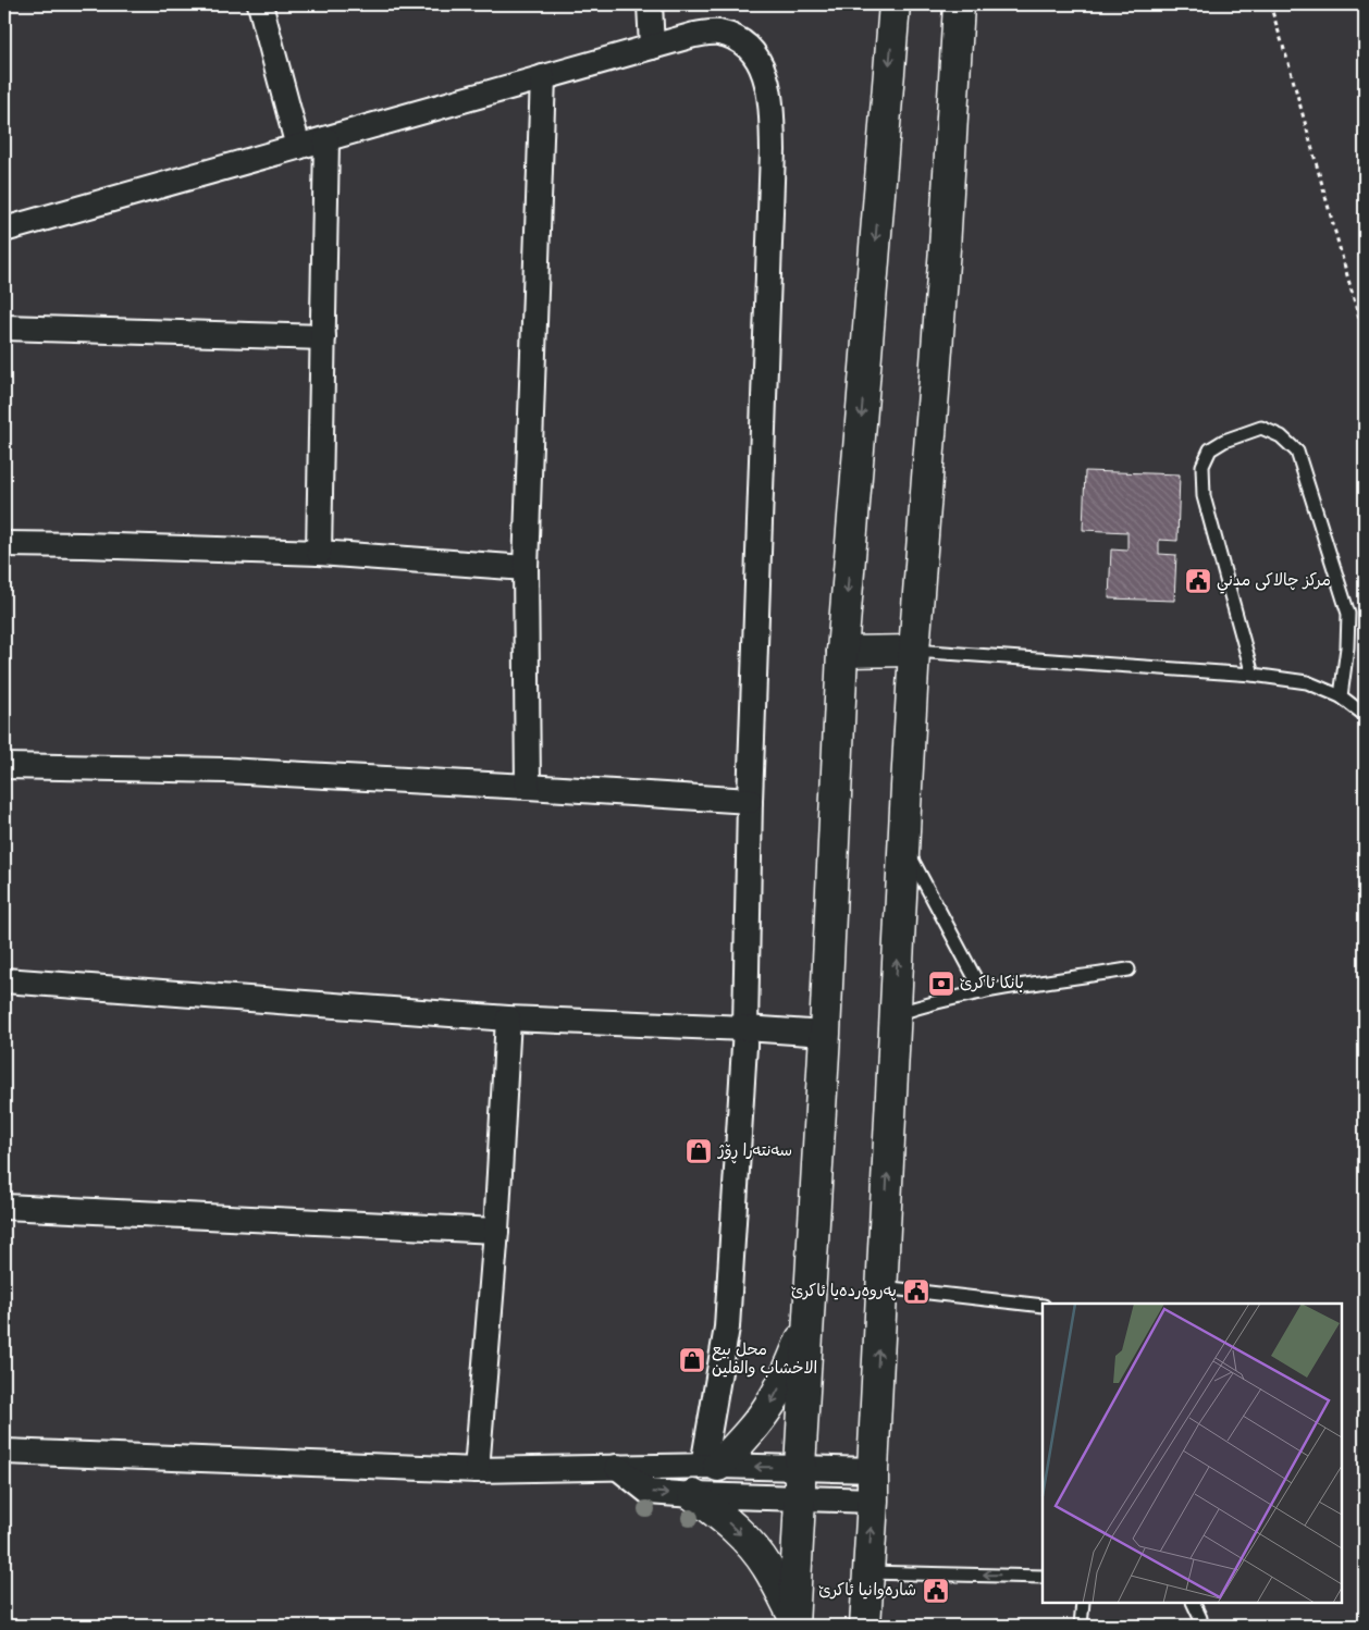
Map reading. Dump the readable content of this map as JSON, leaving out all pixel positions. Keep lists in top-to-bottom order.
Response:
{
  "places": {
    "public building": ["مركز چالاکى مدني", "پەروەردەیا ئاكرێ", "شارەوانیا ئاکرێ"],
    "bank": ["بانکا ئاکرێ"],
    "shop": ["سەنتەرا ڕۆژ", "محل بيع الاخشاب والفلين"]
  }
}
